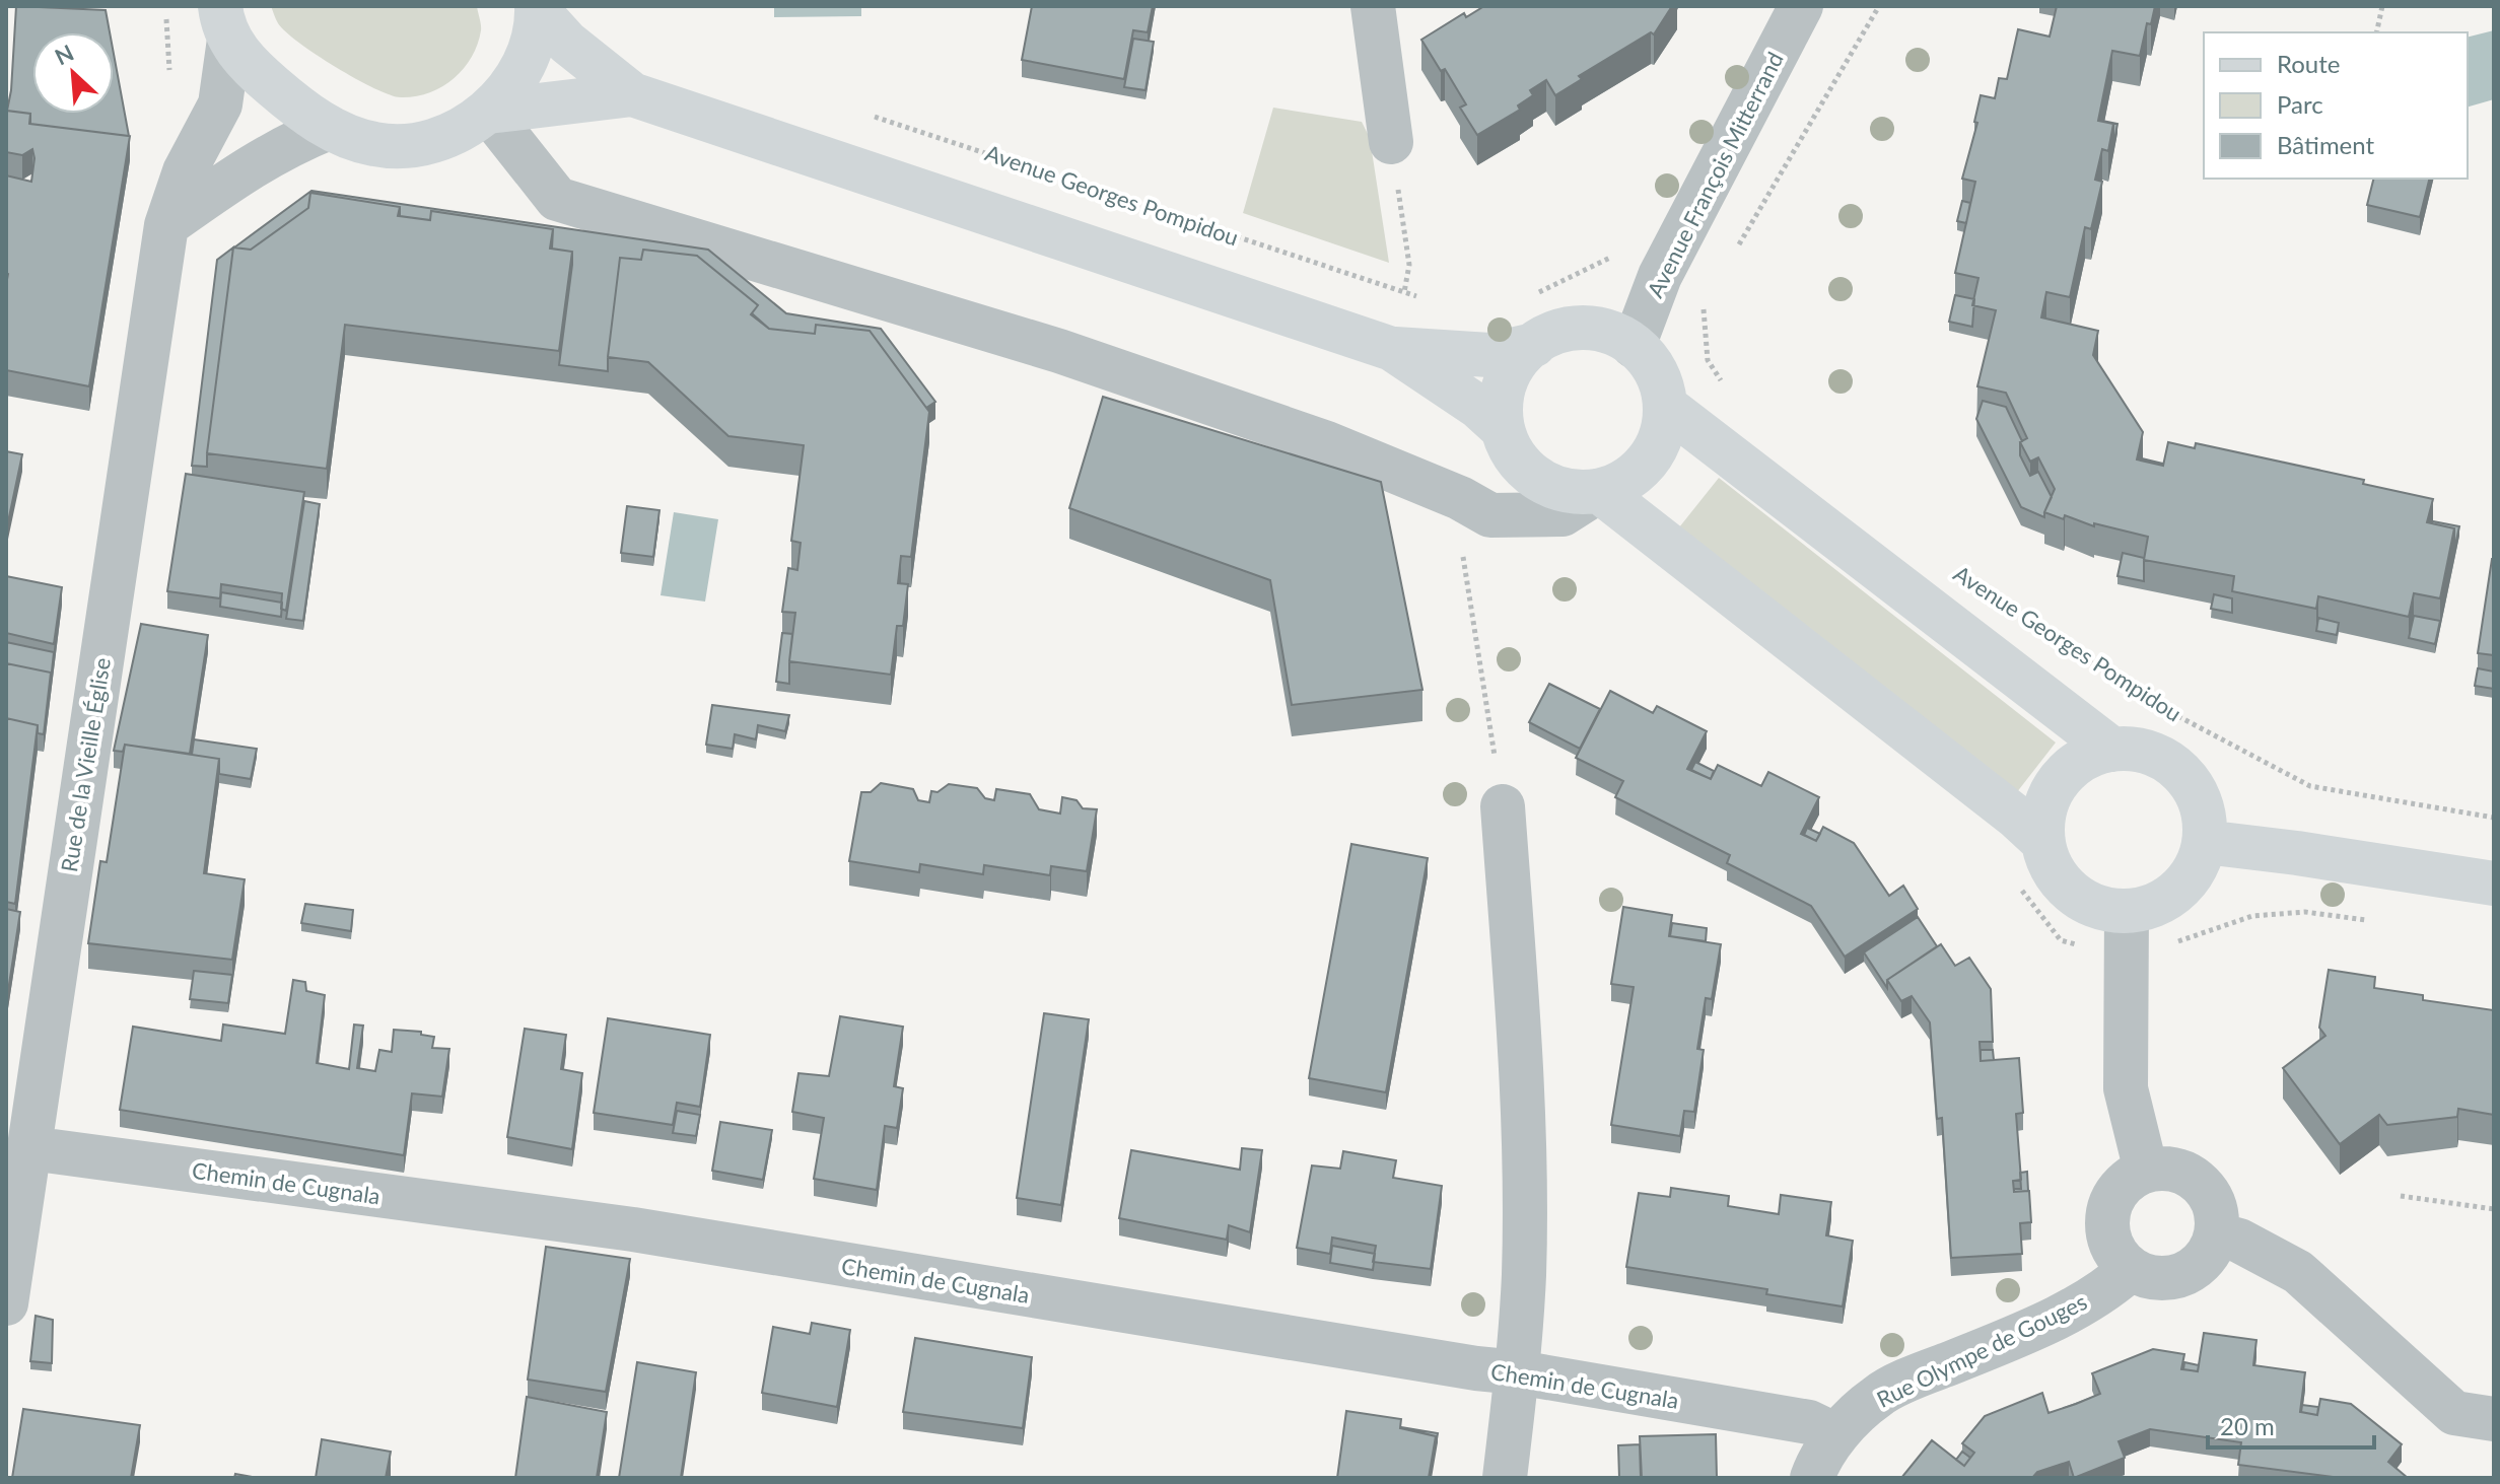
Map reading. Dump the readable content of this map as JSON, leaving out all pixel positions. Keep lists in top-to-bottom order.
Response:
{
  "streets": {
    "main road": ["Avenue Georges Pompidou"],
    "street": [
      "Avenue François Mitterrand",
      "Rue de la Vieille Église",
      "Chemin de Cugnala",
      "Rue Olympe de Gouges"
    ]
  },
  "crossings": [
    ["Avenue François Mitterrand", "Avenue Georges Pompidou"],
    ["Rue de la Vieille Église", "Chemin de Cugnala"],
    ["Chemin de Cugnala", "Rue Olympe de Gouges"]
  ],
  "legend": ["Route", "Parc", "Bâtiment"],
  "scale_bar": "20 m",
  "north": "top left"
}
